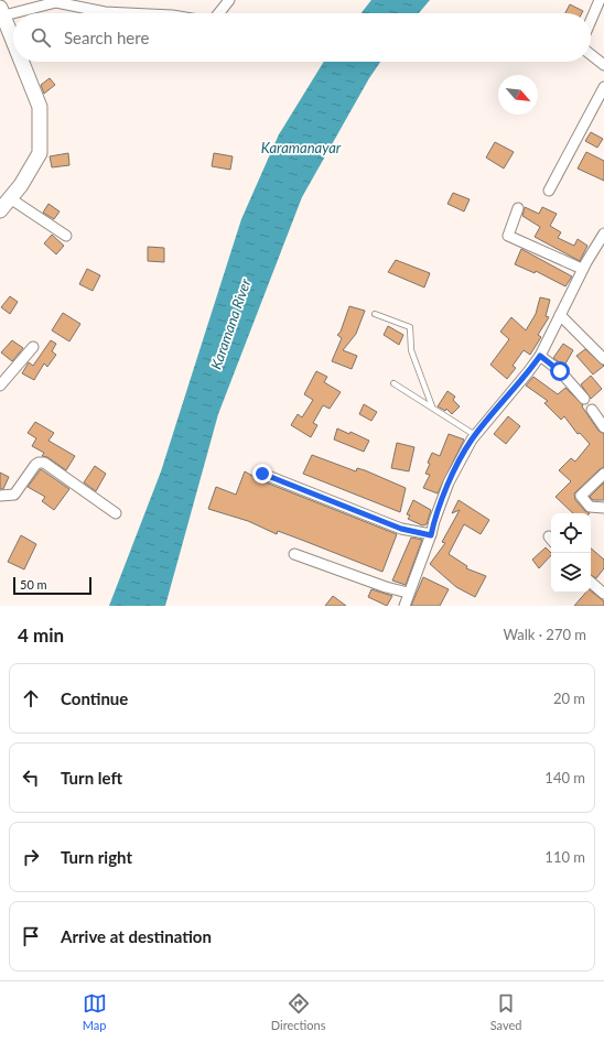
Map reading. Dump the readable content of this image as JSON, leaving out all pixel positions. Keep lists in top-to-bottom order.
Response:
{
  "water": ["Karamanayar", "Karamana River"],
  "scale_bar": "50 m",
  "north": "bottom right",
  "page": {
    "search": "Search here",
    "scale": "50 m",
    "heading": ["4 min", "Walk · 270 m"],
    "list": [
      ["Continue", "20 m"],
      ["Turn left", "140 m"],
      ["Turn right", "110 m"],
      "Arrive at destination"
    ],
    "nav": ["Map", "Directions", "Saved"]
  }
}
